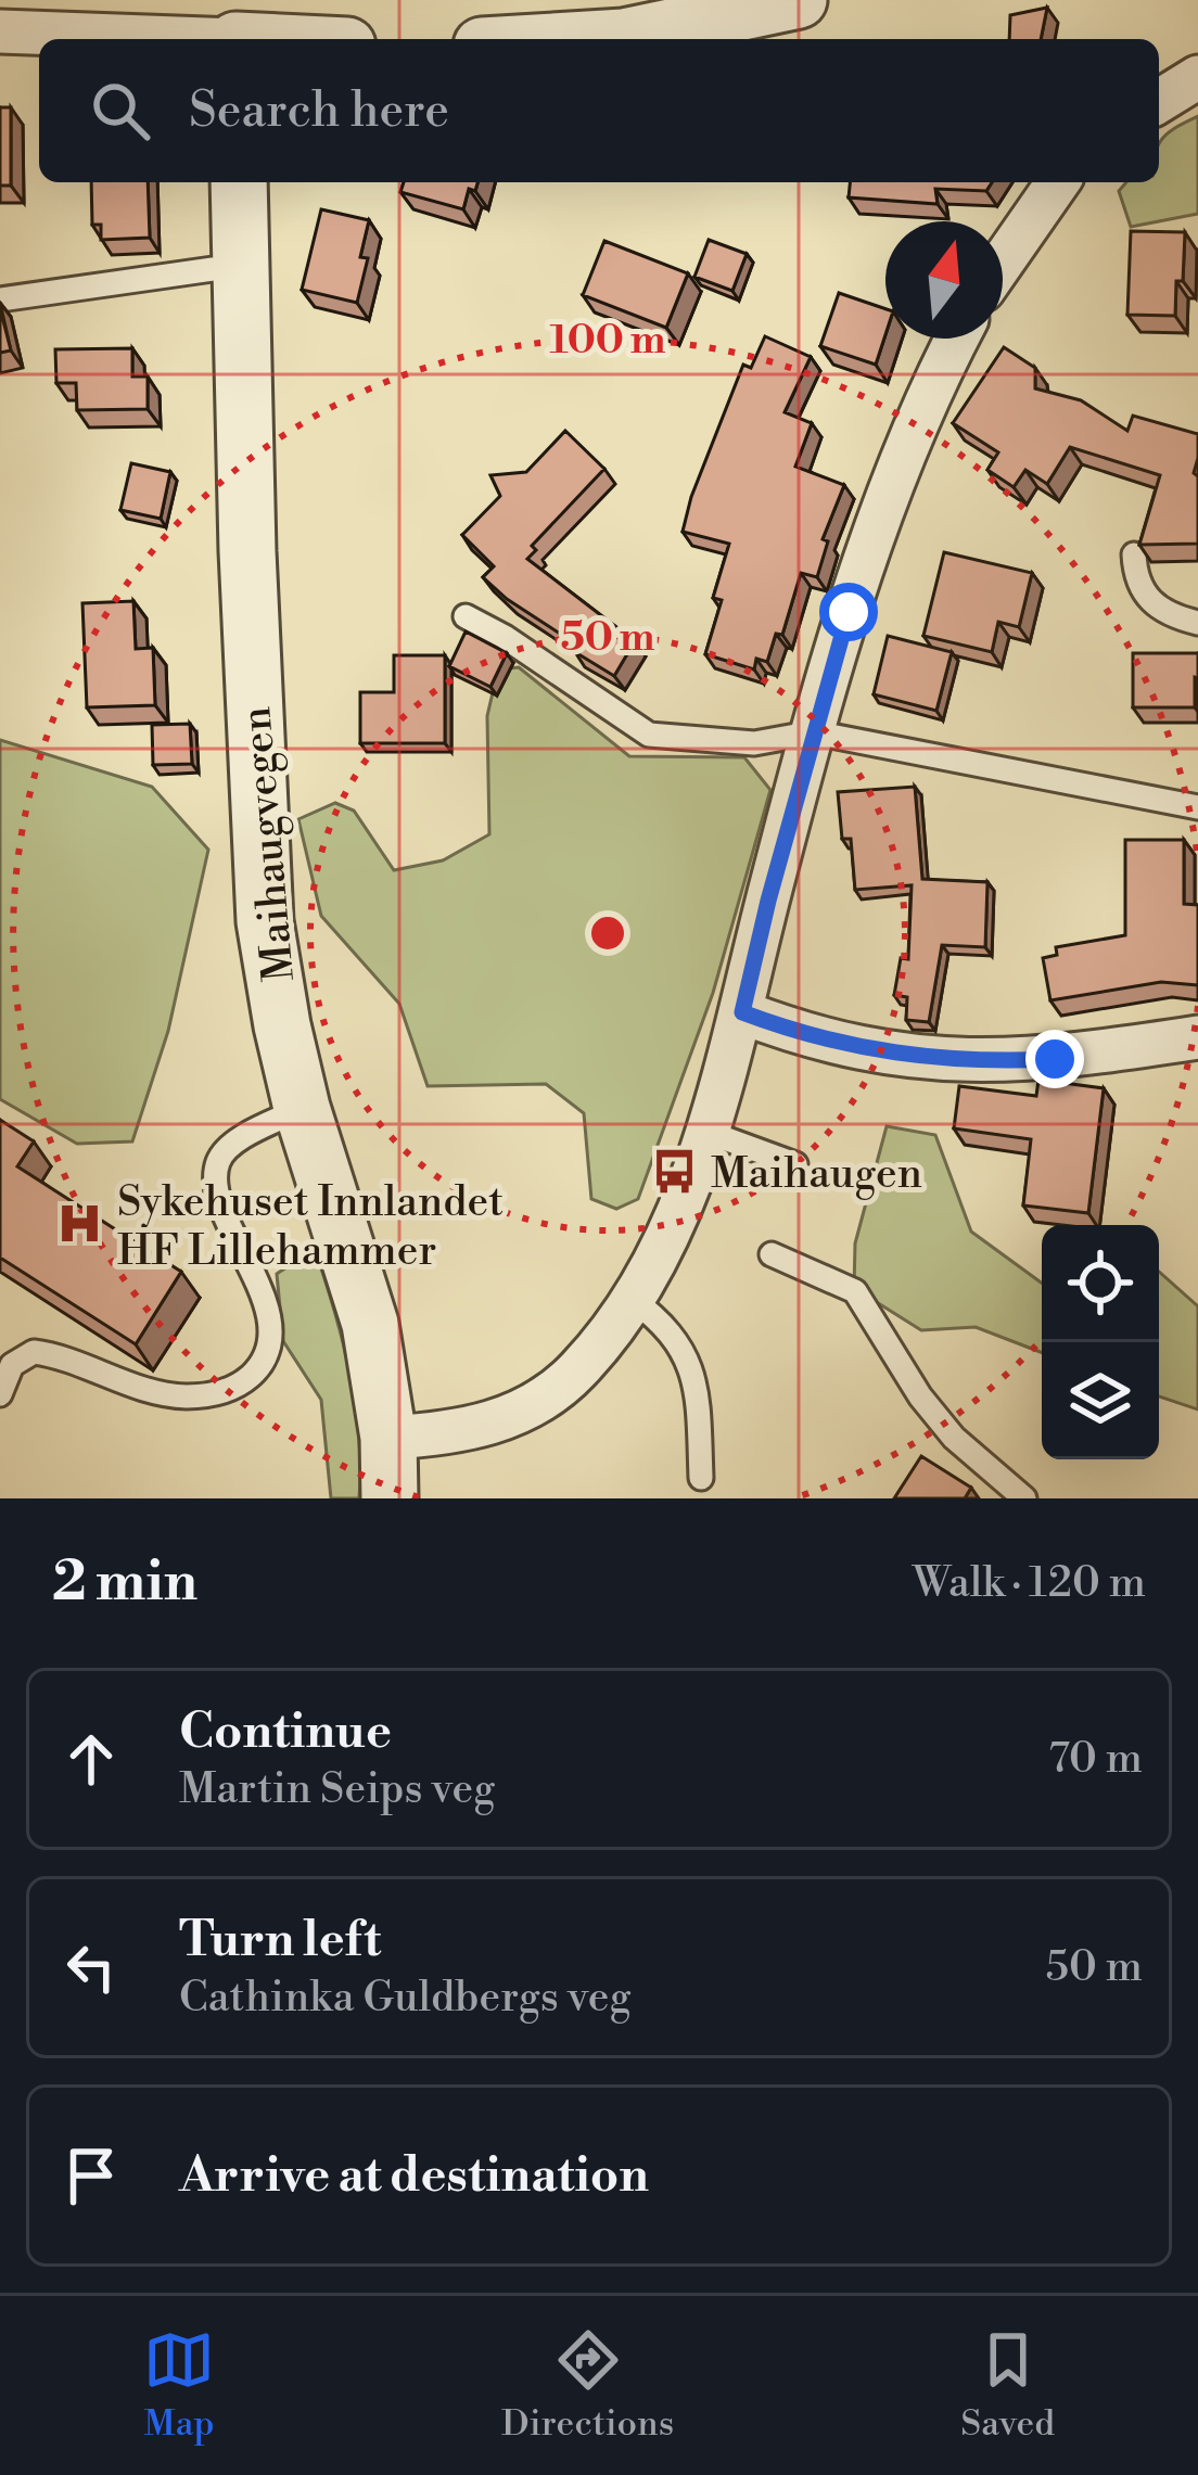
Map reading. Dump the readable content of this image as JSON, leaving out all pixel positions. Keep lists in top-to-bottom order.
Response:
{
  "streets": {
    "street": ["Maihaugvegen"]
  },
  "places": {
    "bus stop": ["Maihaugen"],
    "hospital": ["Sykehuset Innlandet HF Lillehammer"]
  },
  "north": "top",
  "page": {
    "search": "Search here",
    "heading": ["2 min", "Walk · 120 m"],
    "list": [
      ["Continue", "Martin Seips veg", "70 m"],
      ["Turn left", "Cathinka Guldbergs veg", "50 m"],
      "Arrive at destination"
    ],
    "nav": ["Map", "Directions", "Saved"]
  },
  "rings": ["100 m", "50 m"]
}
